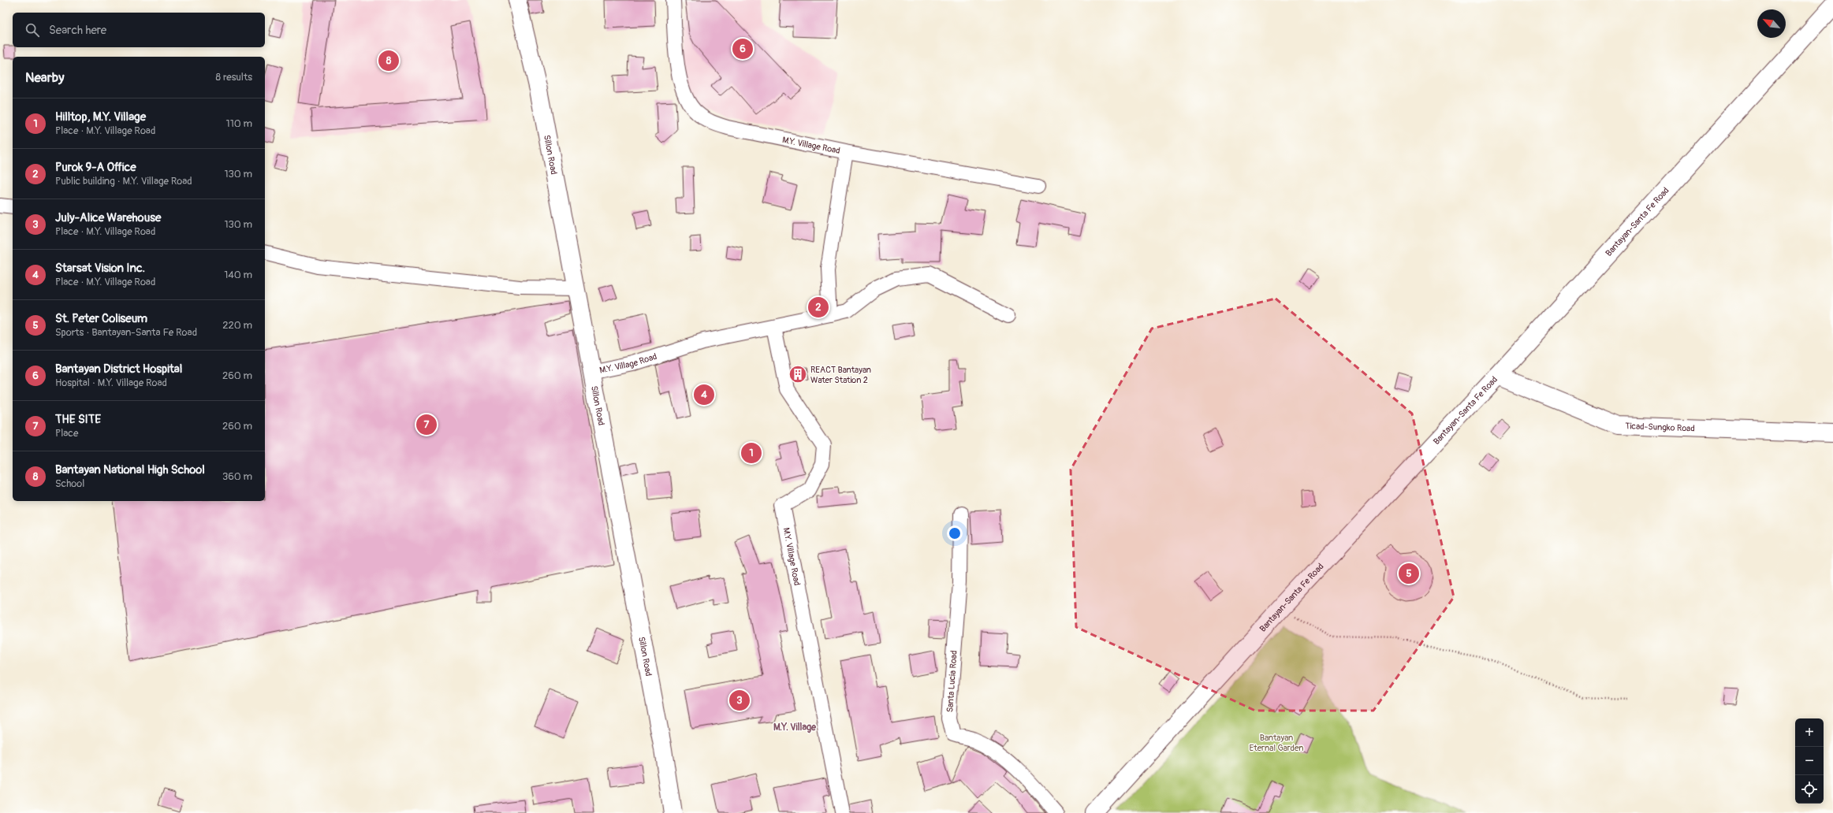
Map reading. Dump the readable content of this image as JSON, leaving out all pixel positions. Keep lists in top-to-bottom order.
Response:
{
  "streets": {
    "main road": ["Sillon Road", "Bantayan-Santa Fe Road", "Ticad-Sungko Road"],
    "street": ["M.Y. Village Road", "Santa Lucia Road"]
  },
  "crossings": [
    ["M.Y. Village Road", "Sillon Road"],
    ["Bantayan-Santa Fe Road", "Ticad-Sungko Road"]
  ],
  "districts": ["M.Y. Village"],
  "parks": ["Bantayan Eternal Garden"],
  "places": {
    "building": ["REACT Bantayan Water Station 2"]
  },
  "north": "top left",
  "page": {
    "search": "Search here",
    "pins": [
      "6",
      "8",
      "2",
      "4",
      "7",
      "1",
      "5",
      "3"
    ],
    "heading": ["Nearby", "8 results"],
    "list": [
      {
        "mark": "1",
        "name": "Hilltop, M.Y. Village",
        "note": "Place · M.Y. Village Road",
        "value": "110 m"
      },
      {
        "mark": "2",
        "name": "Purok 9-A Office",
        "note": "Public building · M.Y. Village Road",
        "value": "130 m"
      },
      {
        "mark": "3",
        "name": "July-Alice Warehouse",
        "note": "Place · M.Y. Village Road",
        "value": "130 m"
      },
      {
        "mark": "4",
        "name": "Starsat Vision Inc.",
        "note": "Place · M.Y. Village Road",
        "value": "140 m"
      },
      {
        "mark": "5",
        "name": "St. Peter Coliseum",
        "note": "Sports · Bantayan-Santa Fe Road",
        "value": "220 m"
      },
      {
        "mark": "6",
        "name": "Bantayan District Hospital",
        "note": "Hospital · M.Y. Village Road",
        "value": "260 m"
      },
      {
        "mark": "7",
        "name": "THE SITE",
        "note": "Place",
        "value": "260 m"
      },
      {
        "mark": "8",
        "name": "Bantayan National High School",
        "note": "School",
        "value": "360 m"
      }
    ],
    "map_buttons": ["+", "−"]
  }
}
